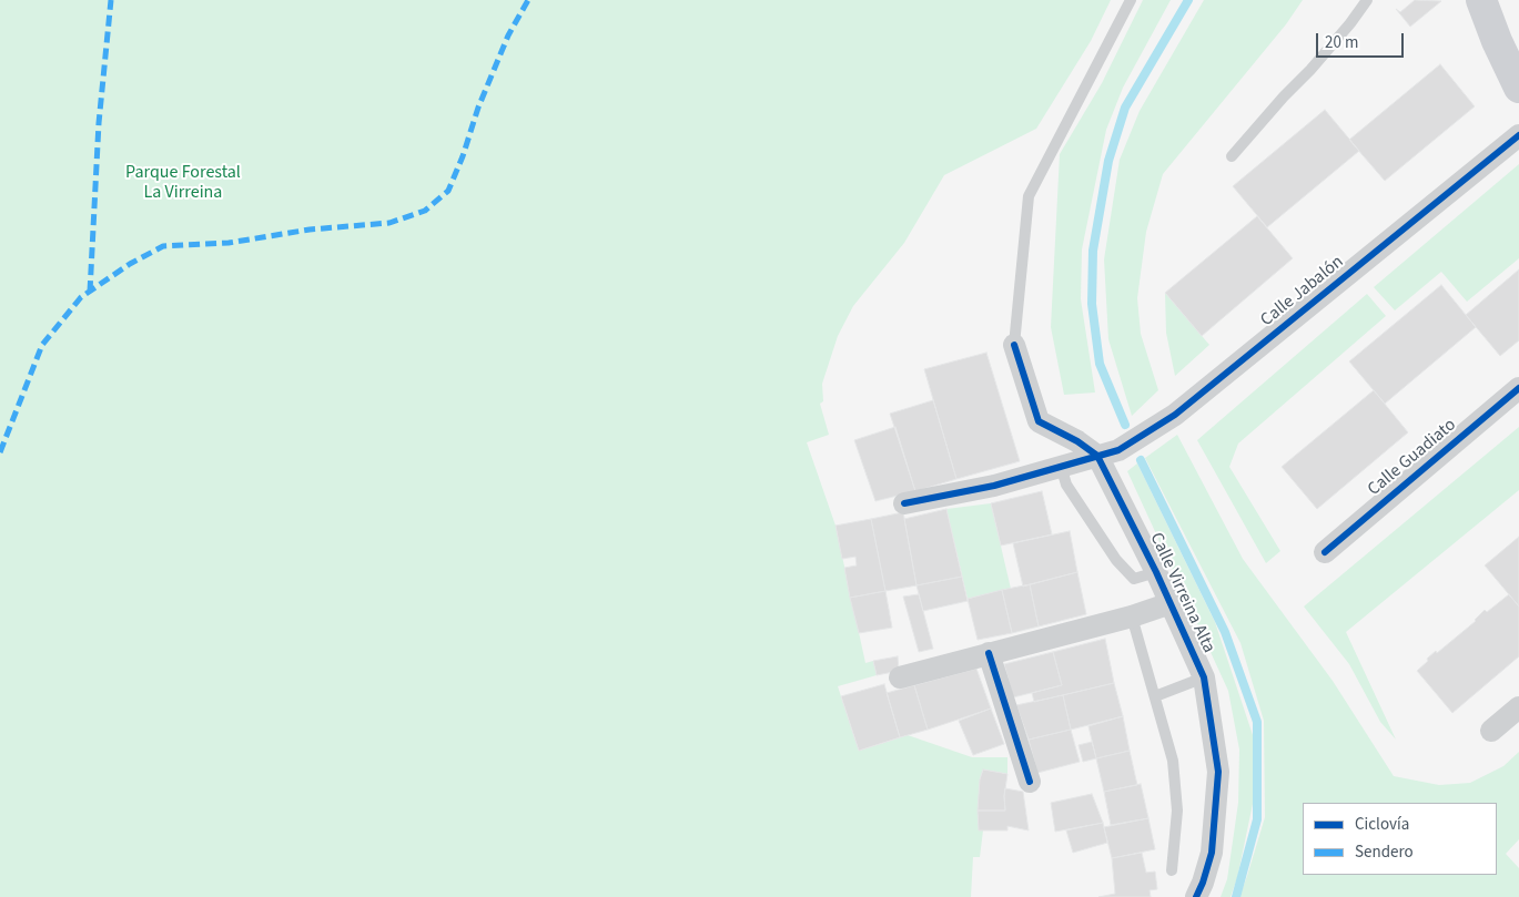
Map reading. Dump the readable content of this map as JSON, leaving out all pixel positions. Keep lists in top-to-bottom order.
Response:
{
  "streets": {
    "street": ["Calle Jabalón", "Calle Guadiato", "Calle Virreina Alta"]
  },
  "crossings": [
    ["Calle Jabalón", "Calle Virreina Alta"]
  ],
  "parks": ["Parque Forestal La Virreina"],
  "legend": ["Ciclovía", "Sendero"],
  "scale_bar": "20 m"
}
